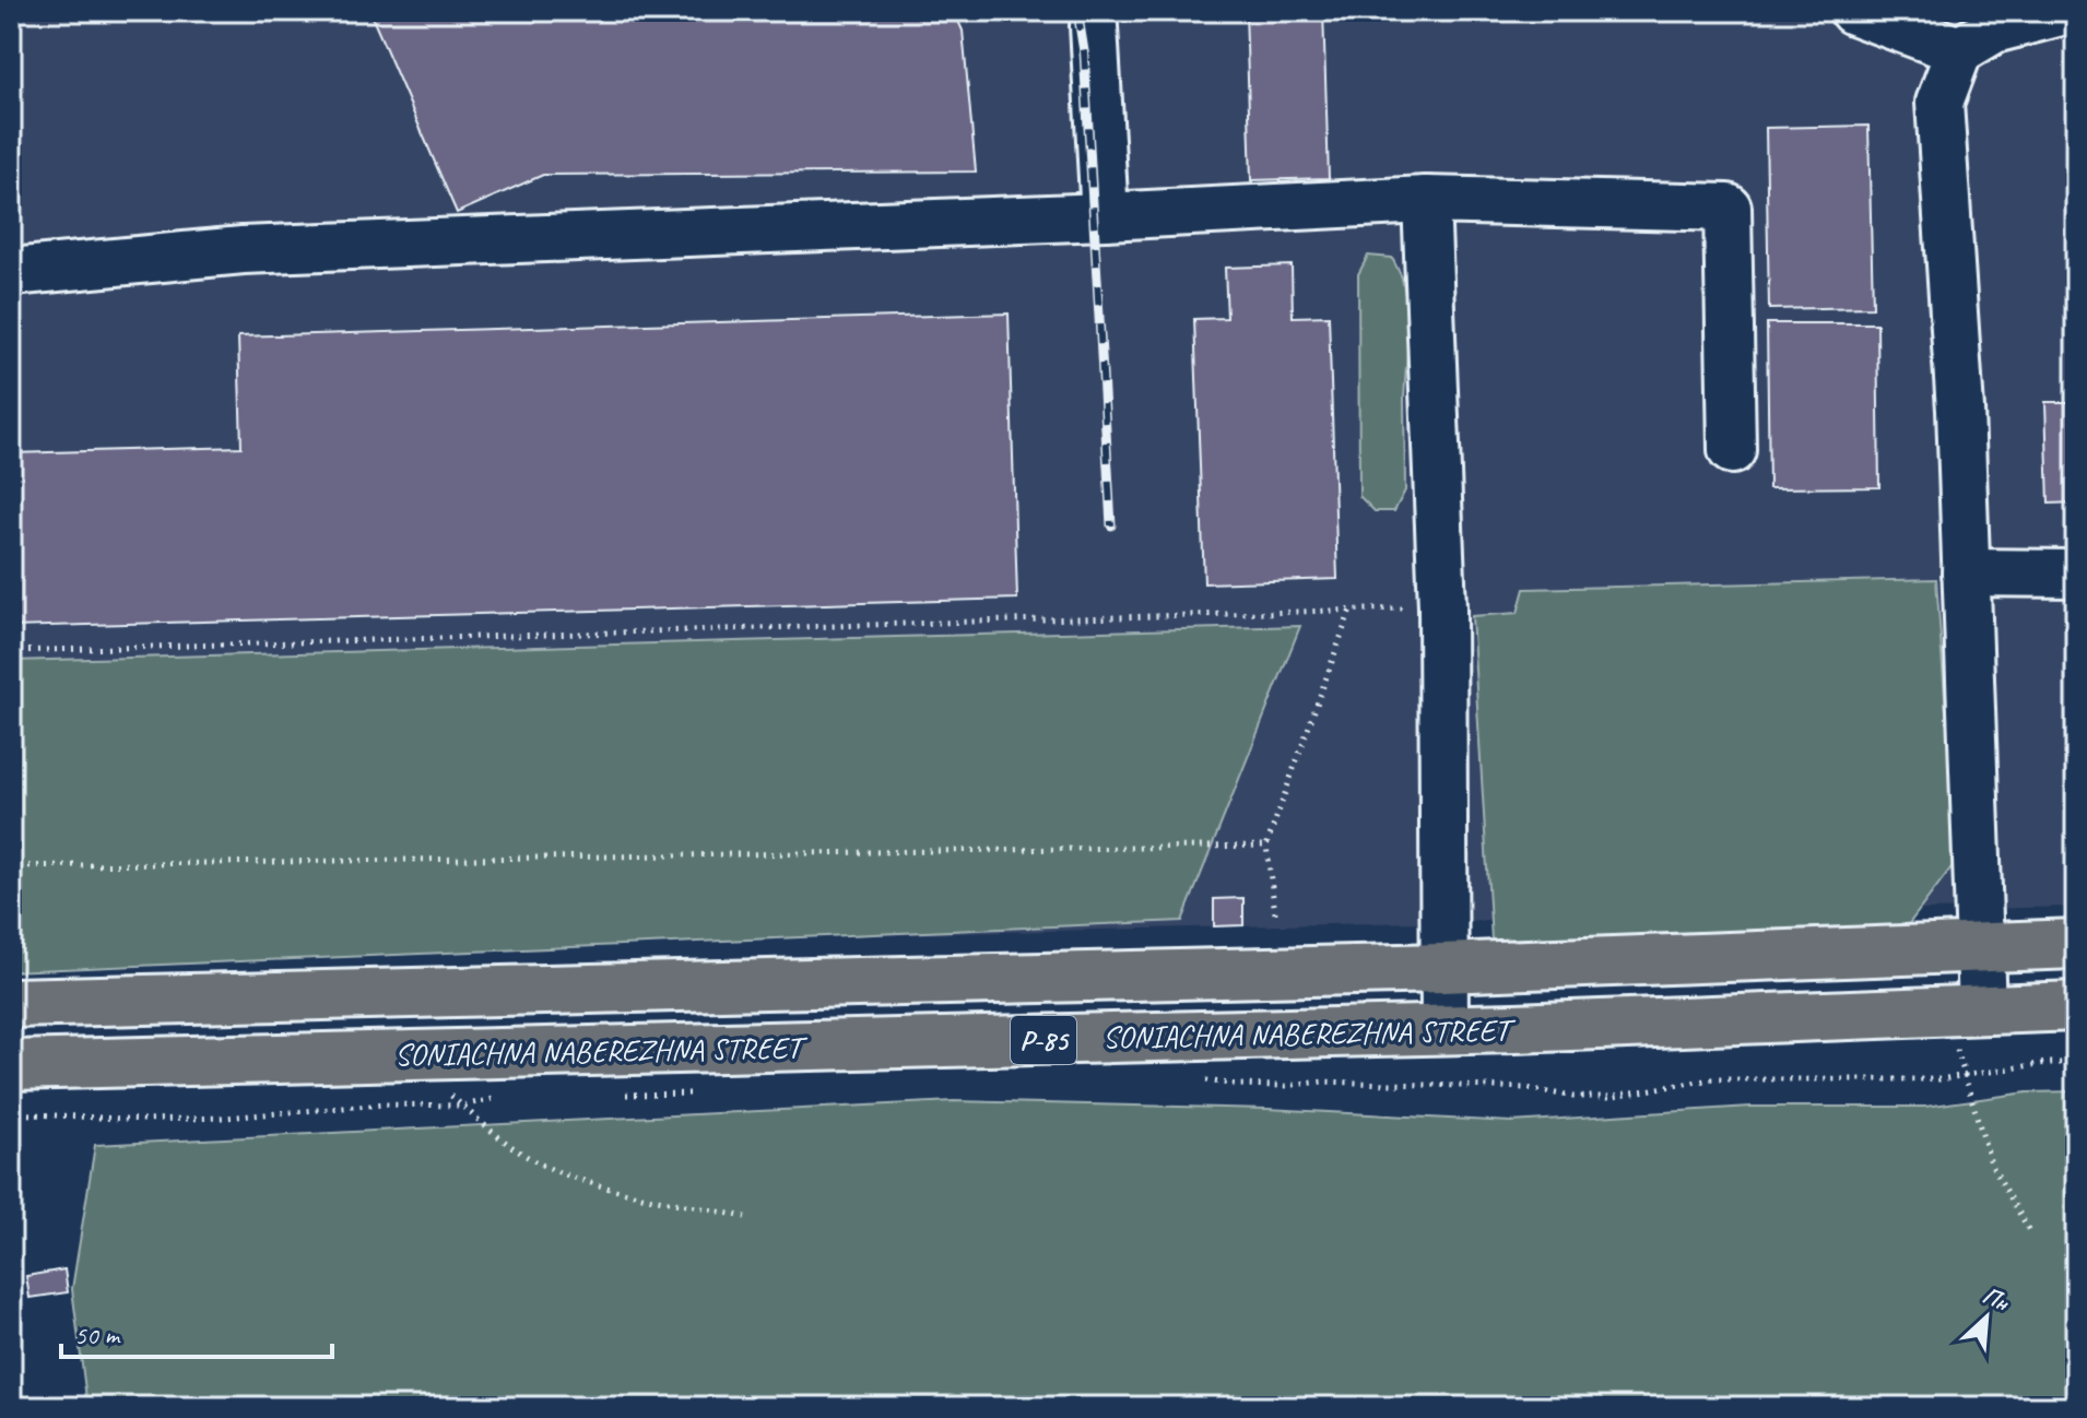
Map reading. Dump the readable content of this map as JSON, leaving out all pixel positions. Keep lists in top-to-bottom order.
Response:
{
  "streets": {
    "main road": ["SONIACHNA NABEREZHNA STREET", "Р-85"]
  },
  "scale_bar": "50 m",
  "north": "top right"
}
